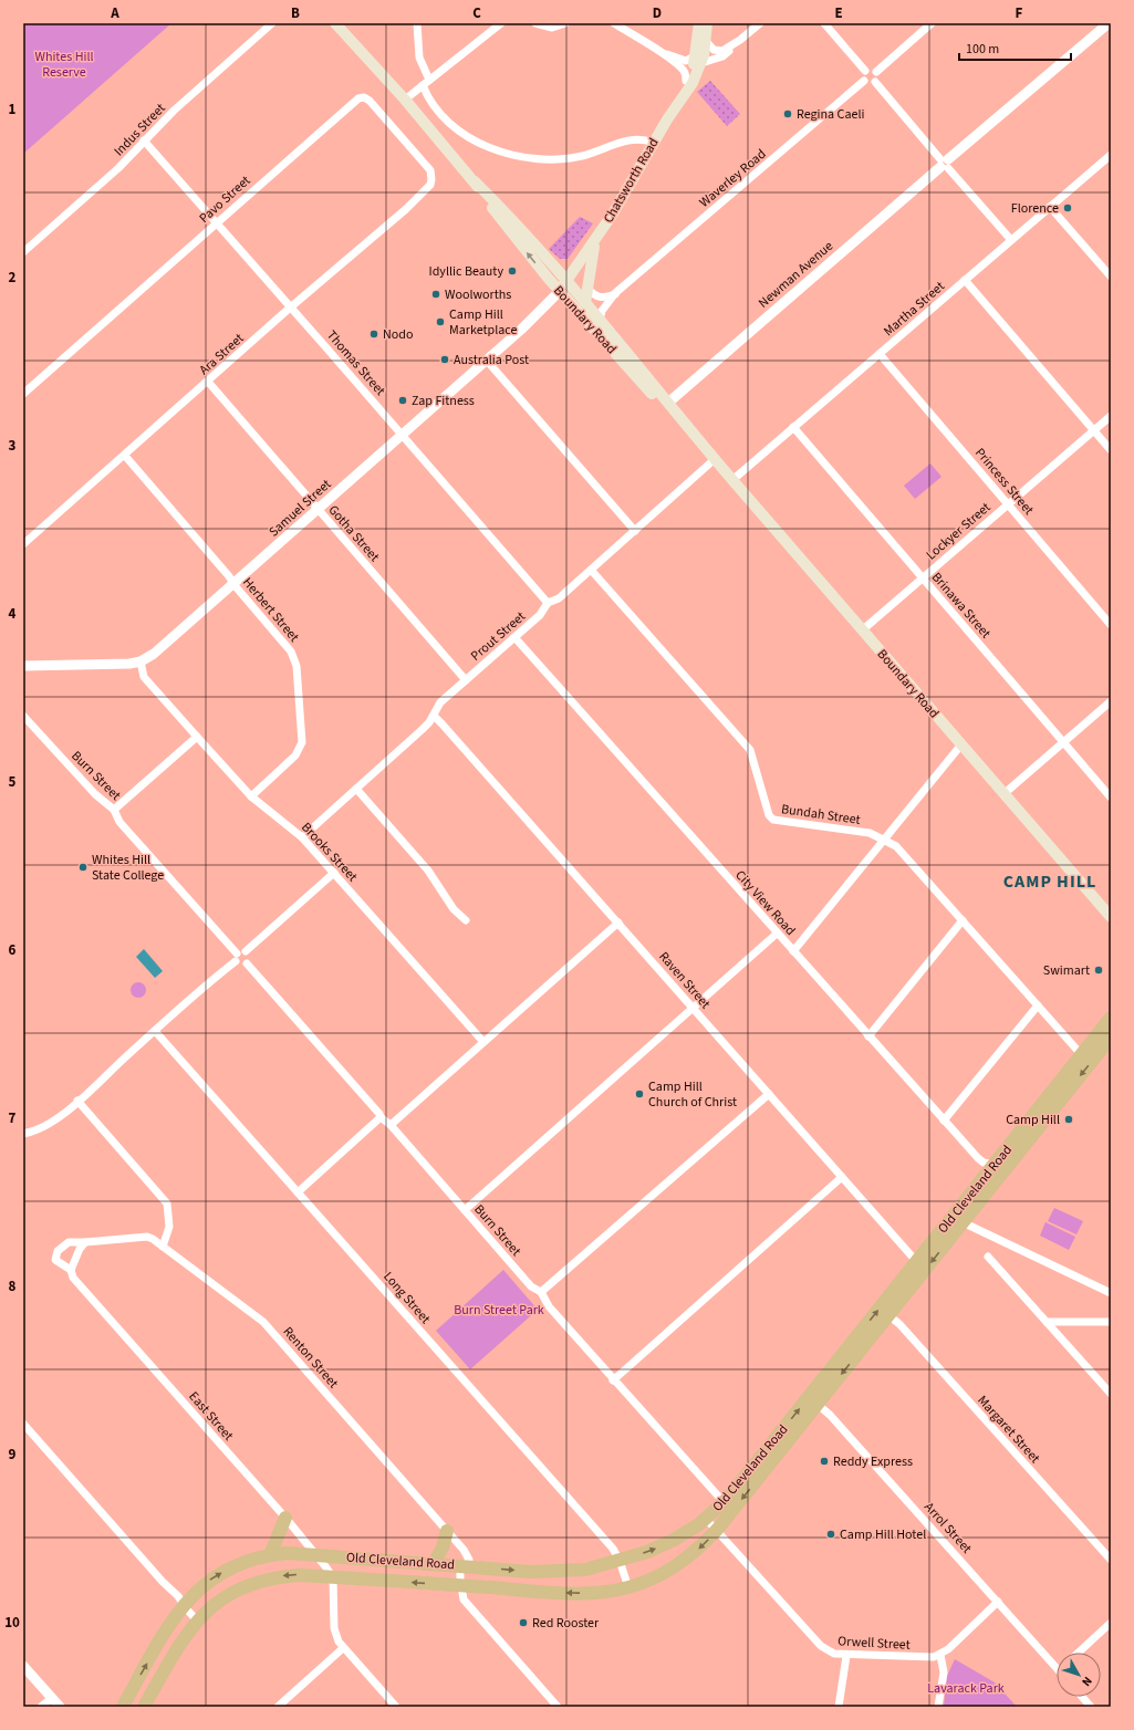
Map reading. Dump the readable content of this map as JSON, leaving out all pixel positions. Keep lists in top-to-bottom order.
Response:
{
  "streets": {
    "highway": ["Old Cleveland Road"],
    "main road": ["Chatsworth Road", "Boundary Road"],
    "street": [
      "Indus Street",
      "Waverley Road",
      "Pavo Street",
      "Newman Avenue",
      "Martha Street",
      "Ara Street",
      "Thomas Street",
      "Princess Street",
      "Samuel Street",
      "Lockyer Street",
      "Gotha Street",
      "Brinawa Street",
      "Herbert Street",
      "Prout Street",
      "Burn Street",
      "Bundah Street",
      "Brooks Street",
      "City View Road",
      "Raven Street",
      "Long Street",
      "Renton Street",
      "East Street",
      "Margaret Street",
      "Arrol Street",
      "Orwell Street"
    ]
  },
  "crossings": [
    ["Indus Street", "Thomas Street"],
    ["Waverley Road", "Boundary Road"],
    ["Chatsworth Road", "Boundary Road"],
    ["Chatsworth Road", "Samuel Street"],
    ["Pavo Street", "Ara Street"],
    ["Pavo Street", "Thomas Street"],
    ["Newman Avenue", "Boundary Road"],
    ["Martha Street", "Boundary Road"],
    ["Martha Street", "Princess Street"],
    ["Martha Street", "Brinawa Street"],
    ["Boundary Road", "Samuel Street"],
    ["Boundary Road", "Lockyer Street"],
    ["Boundary Road", "Prout Street"],
    ["Ara Street", "Thomas Street"],
    ["Ara Street", "Gotha Street"],
    ["Ara Street", "Herbert Street"],
    ["Thomas Street", "Samuel Street"],
    ["Thomas Street", "Prout Street"],
    ["Princess Street", "Lockyer Street"],
    ["Samuel Street", "Gotha Street"],
    ["Samuel Street", "Herbert Street"],
    ["Samuel Street", "Brooks Street"],
    ["Lockyer Street", "Brinawa Street"],
    ["Gotha Street", "Prout Street"],
    ["Herbert Street", "Brooks Street"],
    ["Prout Street", "Bundah Street"],
    ["Prout Street", "Brooks Street"],
    ["Prout Street", "City View Road"],
    ["Prout Street", "Raven Street"],
    ["Burn Street", "Old Cleveland Road"],
    ["Bundah Street", "Old Cleveland Road"],
    ["City View Road", "Old Cleveland Road"],
    ["Raven Street", "Old Cleveland Road"],
    ["Old Cleveland Road", "Long Street"],
    ["Old Cleveland Road", "Renton Street"],
    ["Old Cleveland Road", "East Street"],
    ["Old Cleveland Road", "Margaret Street"],
    ["Old Cleveland Road", "Arrol Street"],
    ["Old Cleveland Road", "Orwell Street"],
    ["Renton Street", "East Street"]
  ],
  "districts": ["CAMP HILL"],
  "parks": ["Whites Hill Reserve", "Burn Street Park", "Lavarack Park"],
  "places": [
    "Regina Caeli",
    "Florence",
    "Idyllic Beauty",
    "Woolworths",
    "Camp Hill Marketplace",
    "Nodo",
    "Australia Post",
    "Zap Fitness",
    "Whites Hill State College",
    "Swimart",
    "Camp Hill Church of Christ",
    "Camp Hill",
    "Reddy Express",
    "Camp Hill Hotel",
    "Red Rooster"
  ],
  "scale_bar": "100 m",
  "north": "bottom right",
  "grid": {
    "columns": [
      "A",
      "B",
      "C",
      "D",
      "E",
      "F"
    ],
    "rows": [
      "1",
      "2",
      "3",
      "4",
      "5",
      "6",
      "7",
      "8",
      "9",
      "10"
    ]
  }
}
